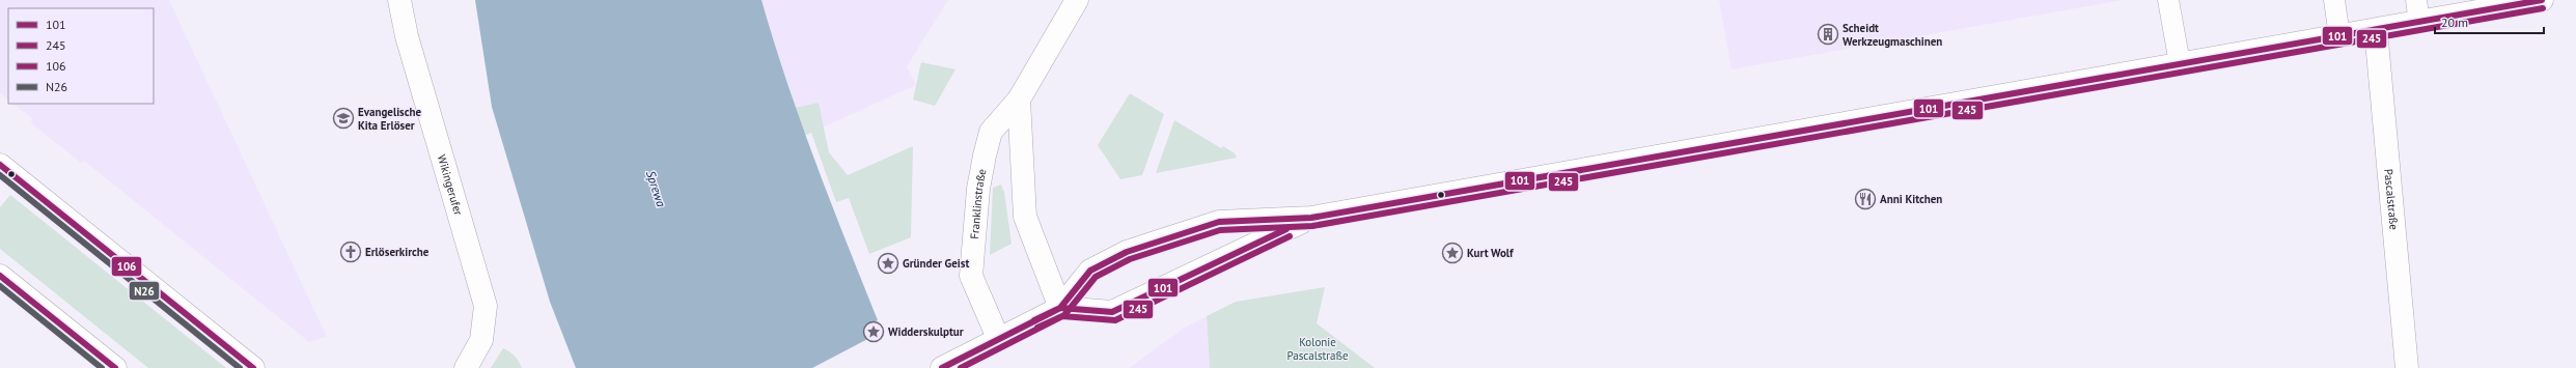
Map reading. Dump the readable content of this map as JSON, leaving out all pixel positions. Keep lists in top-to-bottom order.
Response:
{
  "streets": {
    "street": ["Wikingerufer", "Pascalstraße", "Franklinstraße"]
  },
  "water": ["Sprewa"],
  "parks": ["Kolonie Pascalstraße"],
  "places": {
    "building": ["Scheidt Werkzeugmaschinen"],
    "school or university": ["Evangelische Kita Erlöser"],
    "restaurant": ["Anni Kitchen"],
    "church": ["Erlöserkirche"],
    "place": ["Kurt Wolf", "Gründer Geist", "Widderskulptur"]
  },
  "lines": [
    "transit line 101",
    "transit line 245",
    "transit line 106",
    "transit line N26"
  ],
  "legend": [
    "101",
    "245",
    "106",
    "N26"
  ],
  "scale_bar": "20 m"
}
